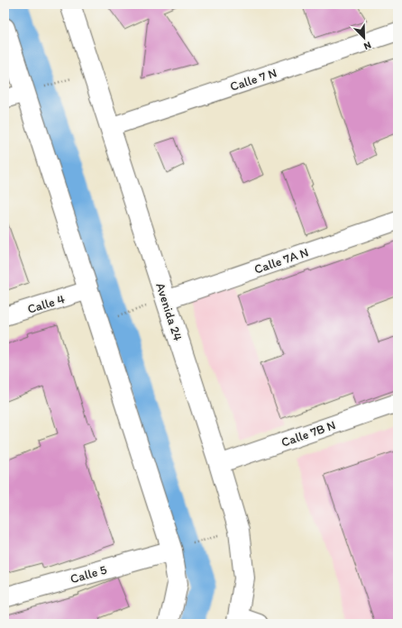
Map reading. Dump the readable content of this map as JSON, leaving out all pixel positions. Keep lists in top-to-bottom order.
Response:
{
  "streets": {
    "street": [
      "Calle 7 N",
      "Calle 7A N",
      "Calle 4",
      "Avenida 24",
      "Calle 7B N",
      "Calle 5"
    ]
  },
  "crossings": [
    ["Calle 7 N", "Avenida 24"],
    ["Calle 7A N", "Avenida 24"],
    ["Avenida 24", "Calle 7B N"]
  ],
  "north": "bottom right"
}
